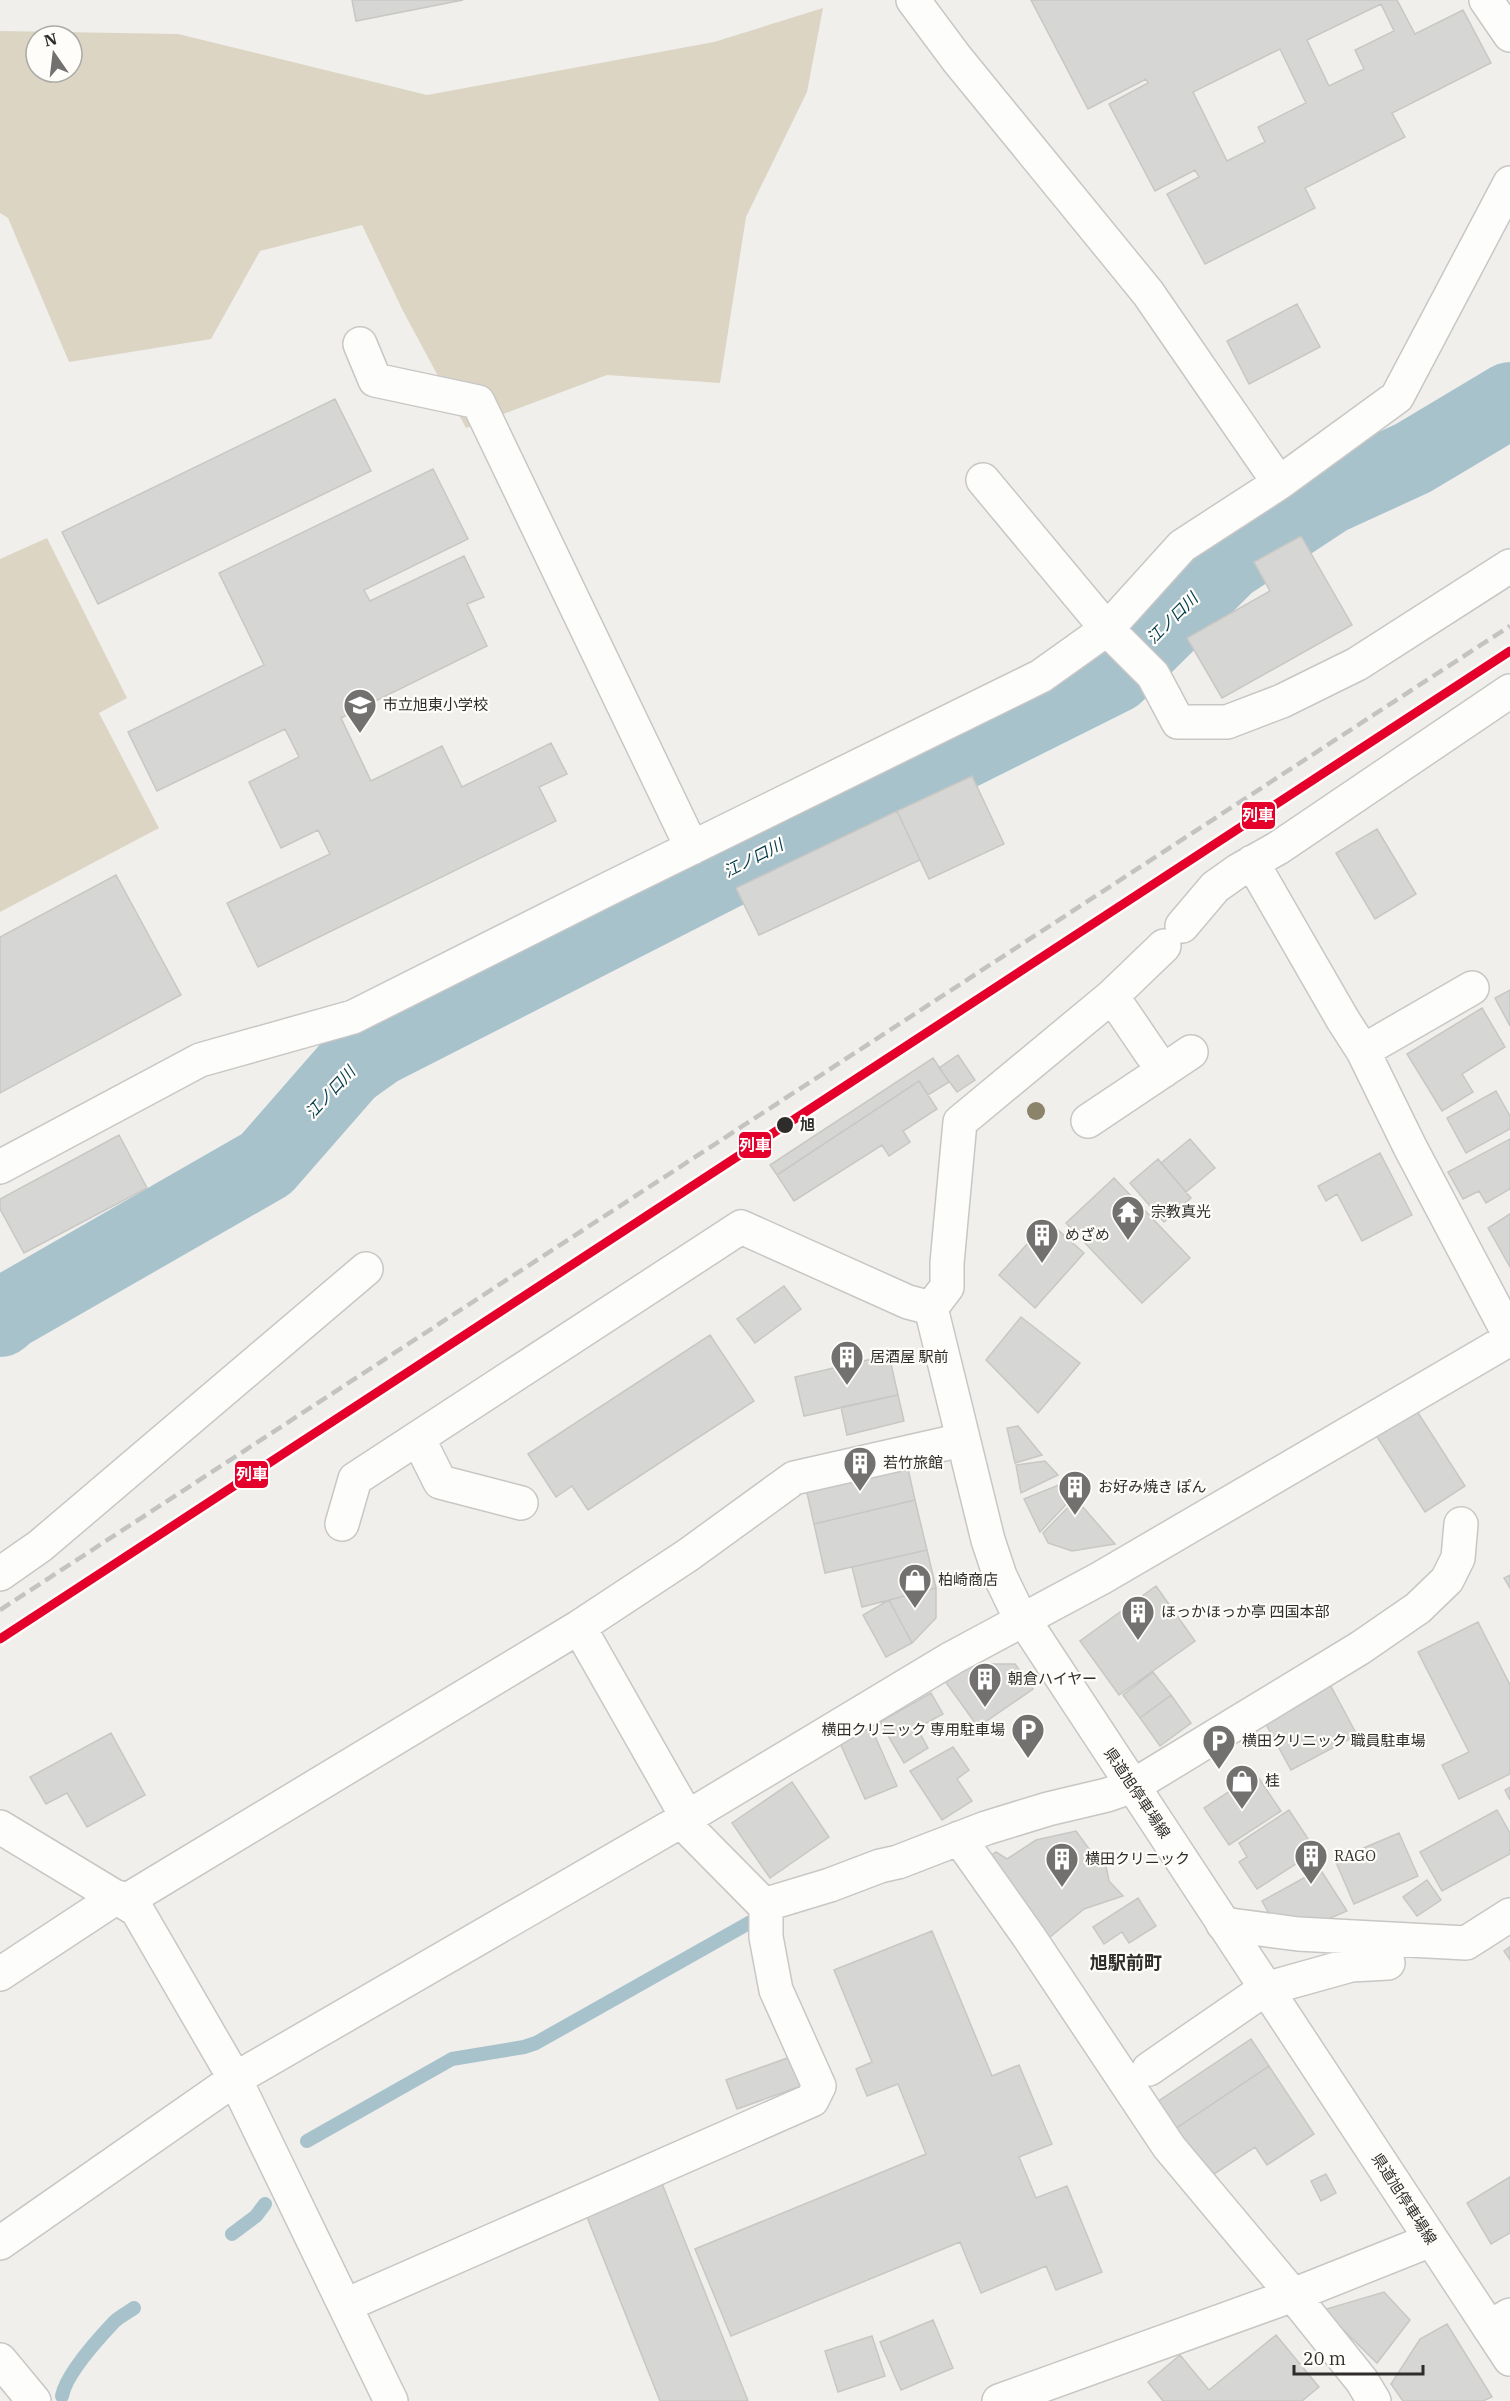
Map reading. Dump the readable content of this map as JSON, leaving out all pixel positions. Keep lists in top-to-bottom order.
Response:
{
  "streets": {
    "street": ["県道旭停車場線"]
  },
  "districts": ["旭駅前町"],
  "water": ["江ノ口川"],
  "places": {
    "school or university": ["市立旭東小学校"],
    "other": ["旭"],
    "temple": ["宗教真光"],
    "building": [
      "めざめ",
      "居酒屋 駅前",
      "若竹旅館",
      "お好み焼き ぽん",
      "ほっかほっか亭 四国本部",
      "朝倉ハイヤー",
      "RAGO",
      "横田クリニック"
    ],
    "shop": ["柏崎商店", "桂"],
    "parking": ["横田クリニック 専用駐車場", "横田クリニック 職員駐車場"]
  },
  "lines": ["transit line 列車"],
  "scale_bar": "20 m",
  "north": "top"
}
